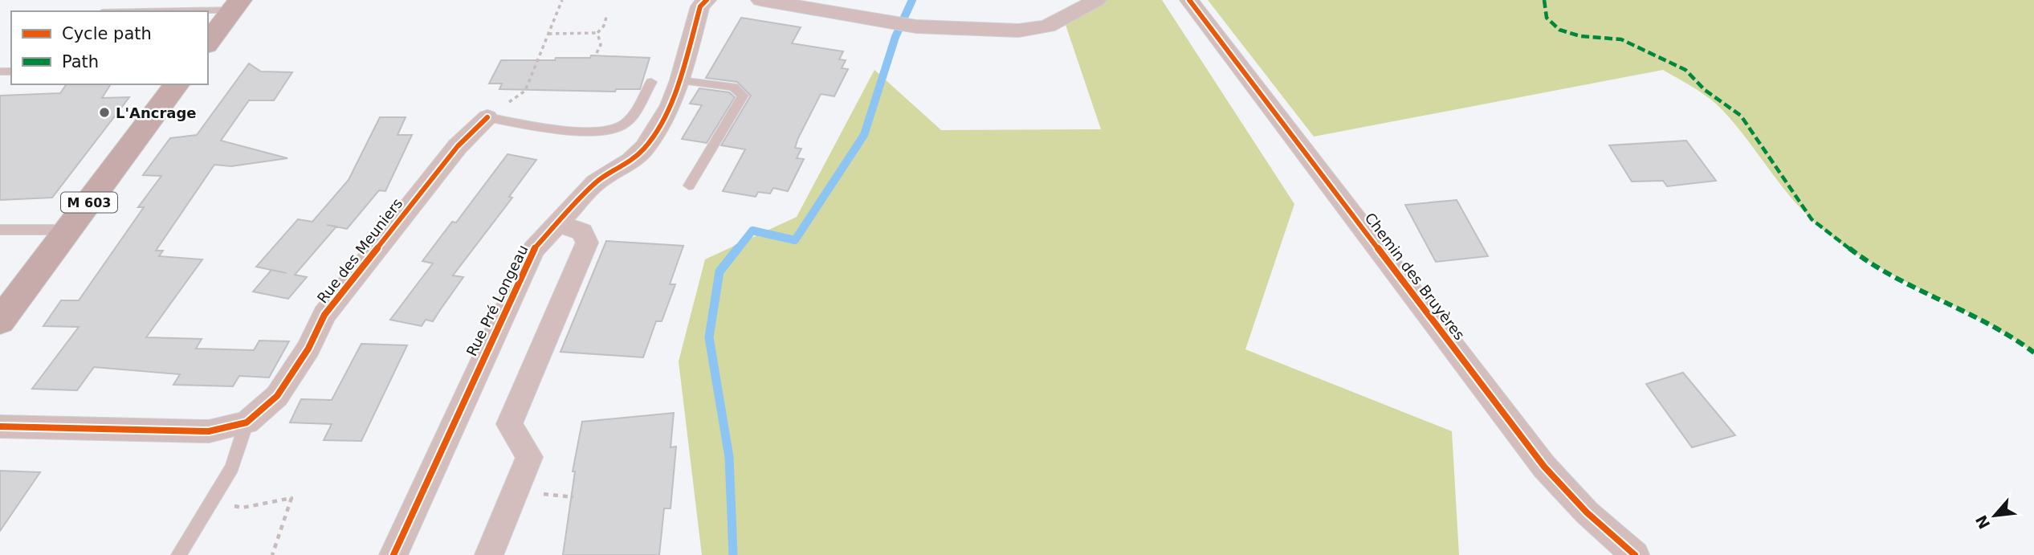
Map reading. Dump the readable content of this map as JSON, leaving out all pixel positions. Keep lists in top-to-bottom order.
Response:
{
  "streets": {
    "main road": ["M 603"],
    "street": ["Rue des Meuniers", "Chemin des Bruyères", "Rue Pré Longeau"]
  },
  "places": ["L'Ancrage"],
  "legend": ["Cycle path", "Path"],
  "north": "bottom left"
}
